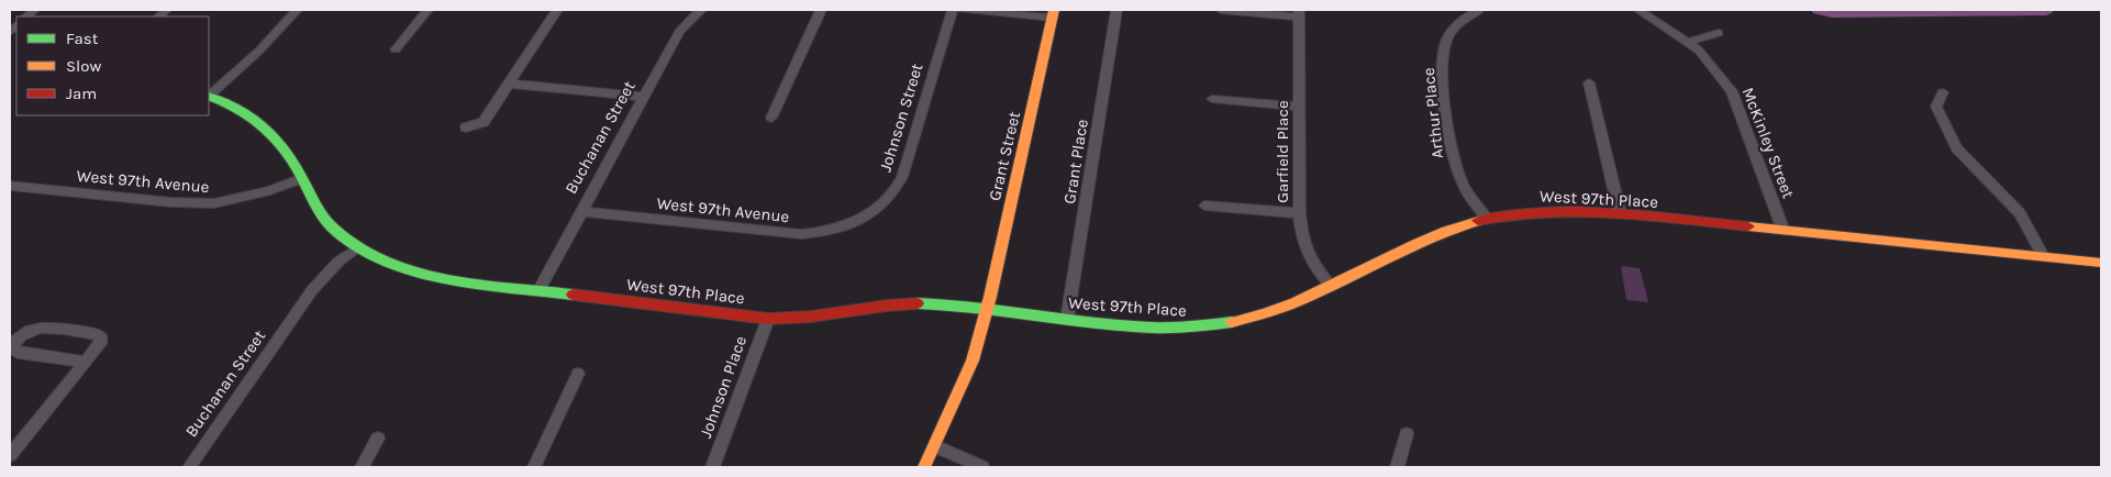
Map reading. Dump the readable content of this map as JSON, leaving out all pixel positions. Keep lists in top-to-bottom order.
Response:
{
  "streets": {
    "street": [
      "Arthur Place",
      "Johnson Street",
      "Buchanan Street",
      "McKinley Street",
      "Garfield Place",
      "Grant Street",
      "Grant Place",
      "West 97th Avenue",
      "West 97th Place",
      "Johnson Place"
    ]
  },
  "crossings": [
    ["Arthur Place", "West 97th Place"],
    ["Johnson Street", "West 97th Avenue"],
    ["Buchanan Street", "West 97th Avenue"],
    ["Buchanan Street", "West 97th Place"],
    ["McKinley Street", "West 97th Place"],
    ["Garfield Place", "West 97th Place"],
    ["Grant Street", "West 97th Place"],
    ["Grant Place", "West 97th Place"],
    ["West 97th Avenue", "West 97th Place"],
    ["West 97th Place", "Johnson Place"]
  ],
  "legend": ["Fast", "Slow", "Jam"]
}
